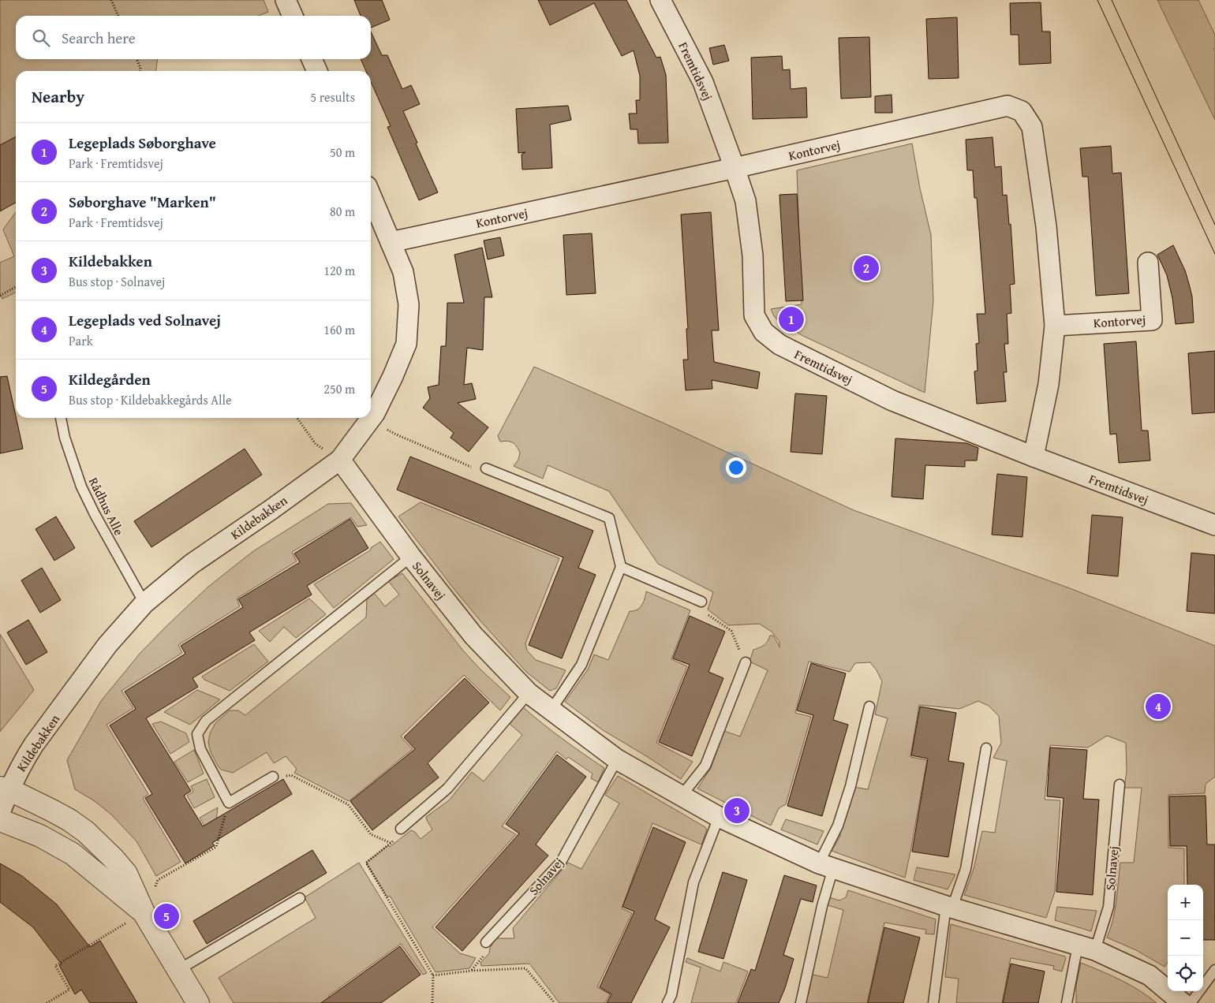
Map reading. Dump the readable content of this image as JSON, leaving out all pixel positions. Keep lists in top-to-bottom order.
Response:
{
  "streets": {
    "street": [
      "Fremtidsvej",
      "Kontorvej",
      "Kildebakken",
      "Solnavej"
    ],
    "lane": ["Rådhus Alle"]
  },
  "crossings": [
    ["Fremtidsvej", "Kontorvej"],
    ["Kontorvej", "Kildebakken"],
    ["Rådhus Alle", "Kildebakken"],
    ["Kildebakken", "Solnavej"]
  ],
  "page": {
    "search": "Search here",
    "heading": ["Nearby", "5 results"],
    "list": [
      {
        "mark": "1",
        "name": "Legeplads Søborghave",
        "note": "Park · Fremtidsvej",
        "value": "50 m"
      },
      {
        "mark": "2",
        "name": "Søborghave \"Marken\"",
        "note": "Park · Fremtidsvej",
        "value": "80 m"
      },
      {
        "mark": "3",
        "name": "Kildebakken",
        "note": "Bus stop · Solnavej",
        "value": "120 m"
      },
      {
        "mark": "4",
        "name": "Legeplads ved Solnavej",
        "note": "Park",
        "value": "160 m"
      },
      {
        "mark": "5",
        "name": "Kildegården",
        "note": "Bus stop · Kildebakkegårds Alle",
        "value": "250 m"
      }
    ],
    "pins": [
      "2",
      "1",
      "4",
      "3",
      "5"
    ],
    "map_buttons": ["+", "−"]
  }
}
